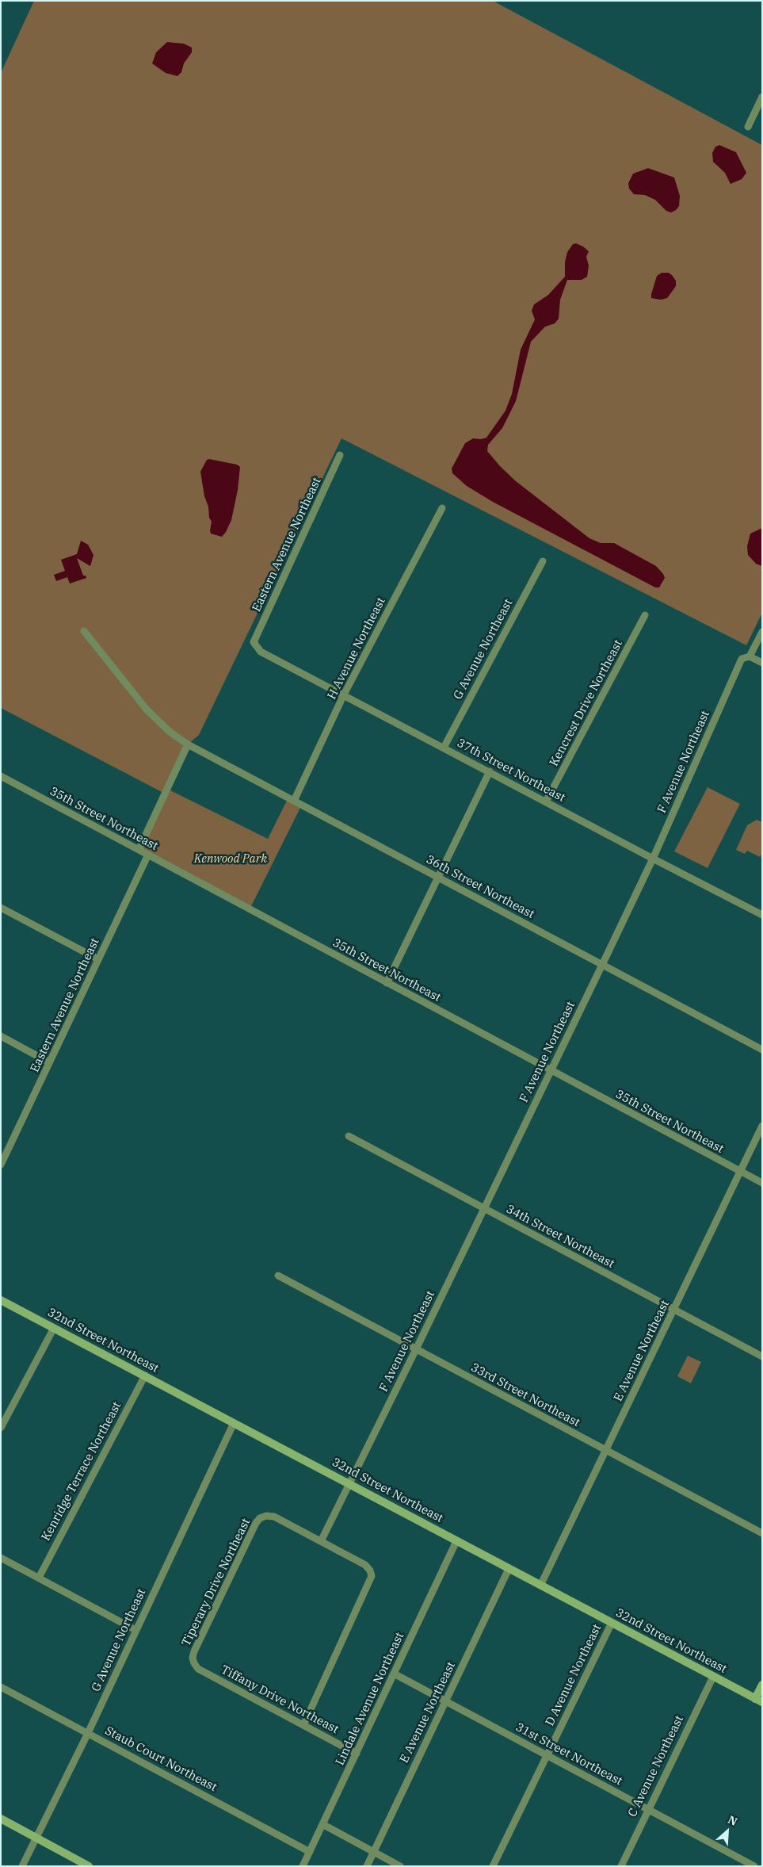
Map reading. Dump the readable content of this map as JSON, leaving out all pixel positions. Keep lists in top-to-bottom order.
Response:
{
  "streets": {
    "main road": ["32nd Street Northeast"],
    "street": [
      "Eastern Avenue Northeast",
      "H Avenue Northeast",
      "G Avenue Northeast",
      "Kencrest Drive Northeast",
      "F Avenue Northeast",
      "37th Street Northeast",
      "35th Street Northeast",
      "36th Street Northeast",
      "34th Street Northeast",
      "E Avenue Northeast",
      "33rd Street Northeast",
      "Kenridge Terrace Northeast",
      "Tiperary Drive Northeast",
      "D Avenue Northeast",
      "Lindale Avenue Northeast",
      "Tiffany Drive Northeast",
      "31st Street Northeast",
      "Staub Court Northeast",
      "C Avenue Northeast"
    ]
  },
  "crossings": [
    ["Eastern Avenue Northeast", "37th Street Northeast"],
    ["Eastern Avenue Northeast", "35th Street Northeast"],
    ["H Avenue Northeast", "37th Street Northeast"],
    ["H Avenue Northeast", "36th Street Northeast"],
    ["G Avenue Northeast", "37th Street Northeast"],
    ["G Avenue Northeast", "32nd Street Northeast"],
    ["G Avenue Northeast", "Staub Court Northeast"],
    ["Kencrest Drive Northeast", "37th Street Northeast"],
    ["F Avenue Northeast", "37th Street Northeast"],
    ["F Avenue Northeast", "35th Street Northeast"],
    ["F Avenue Northeast", "36th Street Northeast"],
    ["F Avenue Northeast", "34th Street Northeast"],
    ["F Avenue Northeast", "32nd Street Northeast"],
    ["F Avenue Northeast", "33rd Street Northeast"],
    ["F Avenue Northeast", "Tiperary Drive Northeast"],
    ["35th Street Northeast", "E Avenue Northeast"],
    ["34th Street Northeast", "E Avenue Northeast"],
    ["32nd Street Northeast", "E Avenue Northeast"],
    ["32nd Street Northeast", "Kenridge Terrace Northeast"],
    ["32nd Street Northeast", "D Avenue Northeast"],
    ["32nd Street Northeast", "Lindale Avenue Northeast"],
    ["32nd Street Northeast", "C Avenue Northeast"],
    ["E Avenue Northeast", "33rd Street Northeast"],
    ["E Avenue Northeast", "31st Street Northeast"],
    ["Tiperary Drive Northeast", "Tiffany Drive Northeast"],
    ["D Avenue Northeast", "31st Street Northeast"],
    ["Lindale Avenue Northeast", "Tiffany Drive Northeast"],
    ["Lindale Avenue Northeast", "31st Street Northeast"],
    ["Lindale Avenue Northeast", "Staub Court Northeast"],
    ["31st Street Northeast", "C Avenue Northeast"]
  ],
  "parks": ["Kenwood Park"],
  "north": "top right"
}
